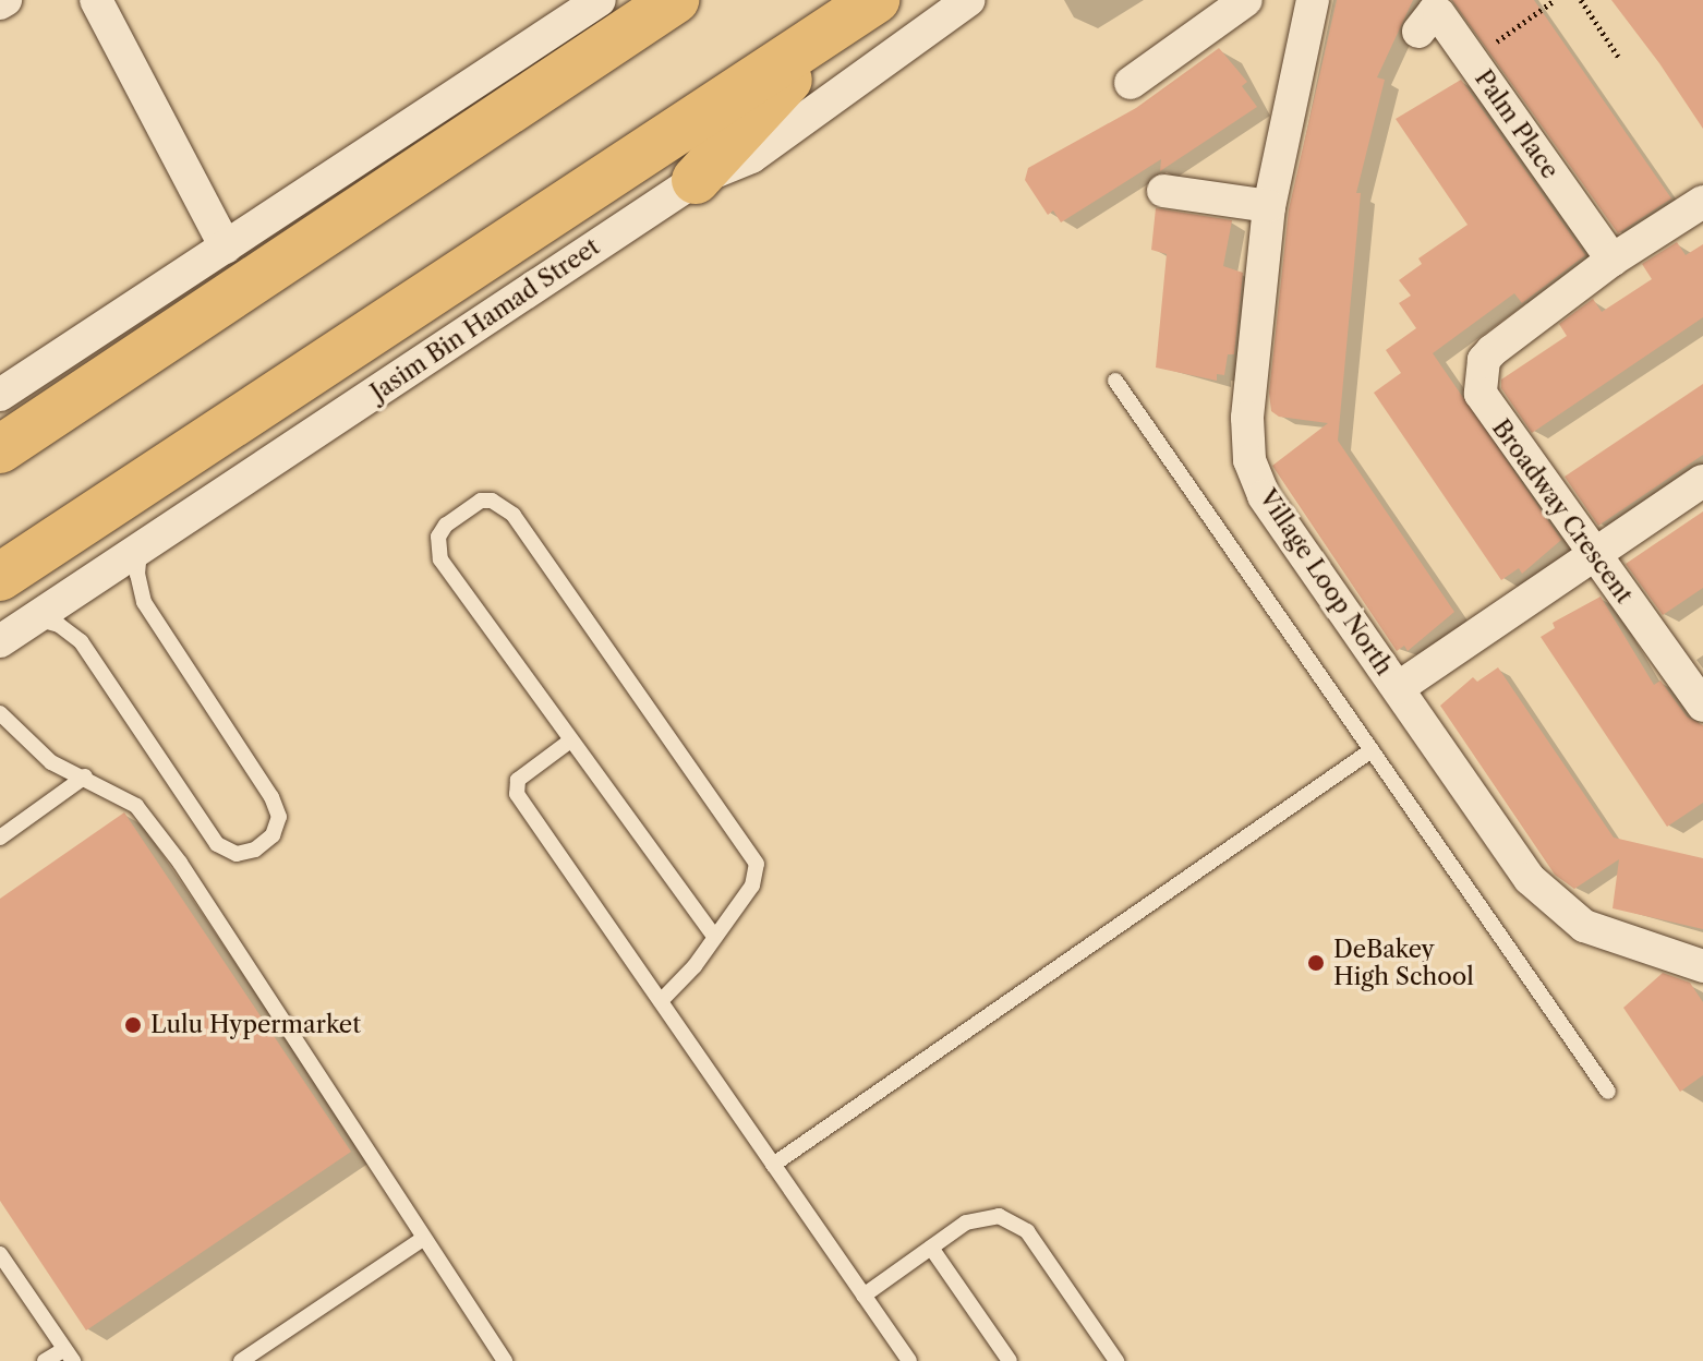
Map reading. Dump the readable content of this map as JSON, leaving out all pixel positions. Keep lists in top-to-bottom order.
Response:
{
  "streets": {
    "street": [
      "Palm Place",
      "Jasim Bin Hamad Street",
      "Broadway Crescent",
      "Village Loop North"
    ]
  },
  "crossings": [
    ["Palm Place", "Broadway Crescent"]
  ],
  "places": ["DeBakey High School", "Lulu Hypermarket"]
}
